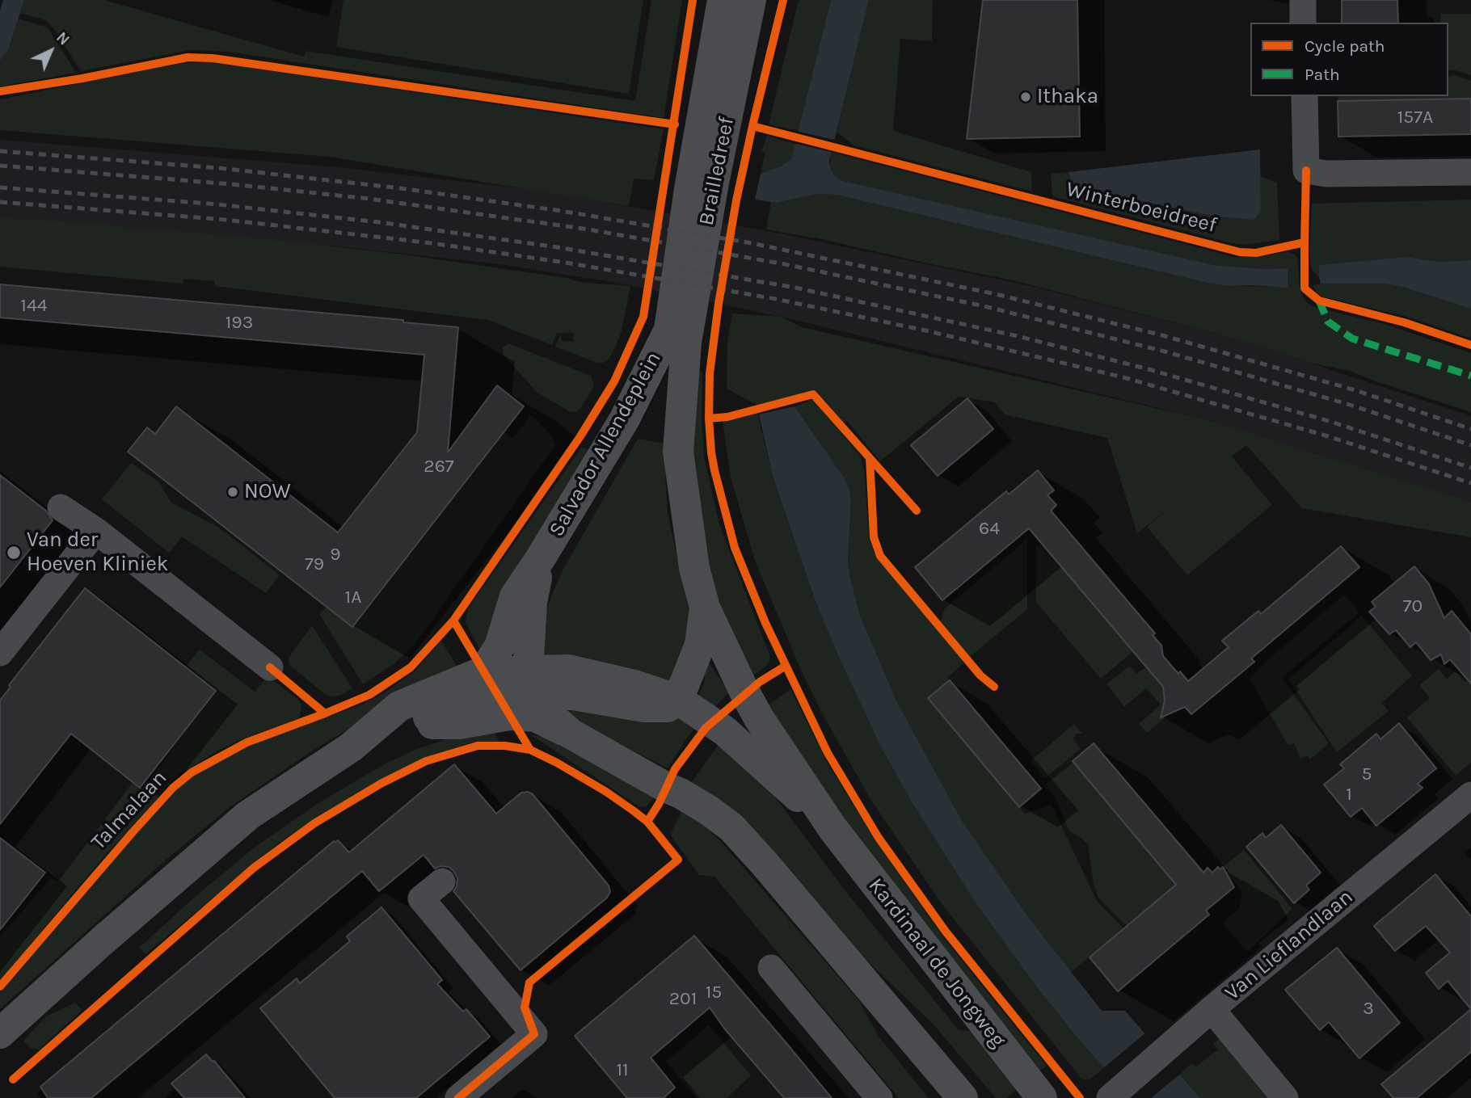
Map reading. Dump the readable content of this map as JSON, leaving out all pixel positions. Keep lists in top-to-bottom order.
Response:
{
  "streets": {
    "main road": ["Brailledreef", "Salvador Allendeplein", "Kardinaal de Jongweg"],
    "street": ["Van Lieflandlaan"],
    "cycle path": ["Winterboeidreef", "Talmalaan"]
  },
  "crossings": [
    ["Brailledreef", "Salvador Allendeplein"],
    ["Salvador Allendeplein", "Kardinaal de Jongweg"]
  ],
  "places": ["Ithaka", "NOW", "Van der Hoeven Kliniek"],
  "house_numbers": [
    "157A",
    "144",
    "193",
    "267",
    "64",
    "9",
    "79",
    "1A",
    "70",
    "5",
    "1",
    "15",
    "201",
    "3",
    "11"
  ],
  "legend": ["Cycle path", "Path"],
  "north": "top right"
}
